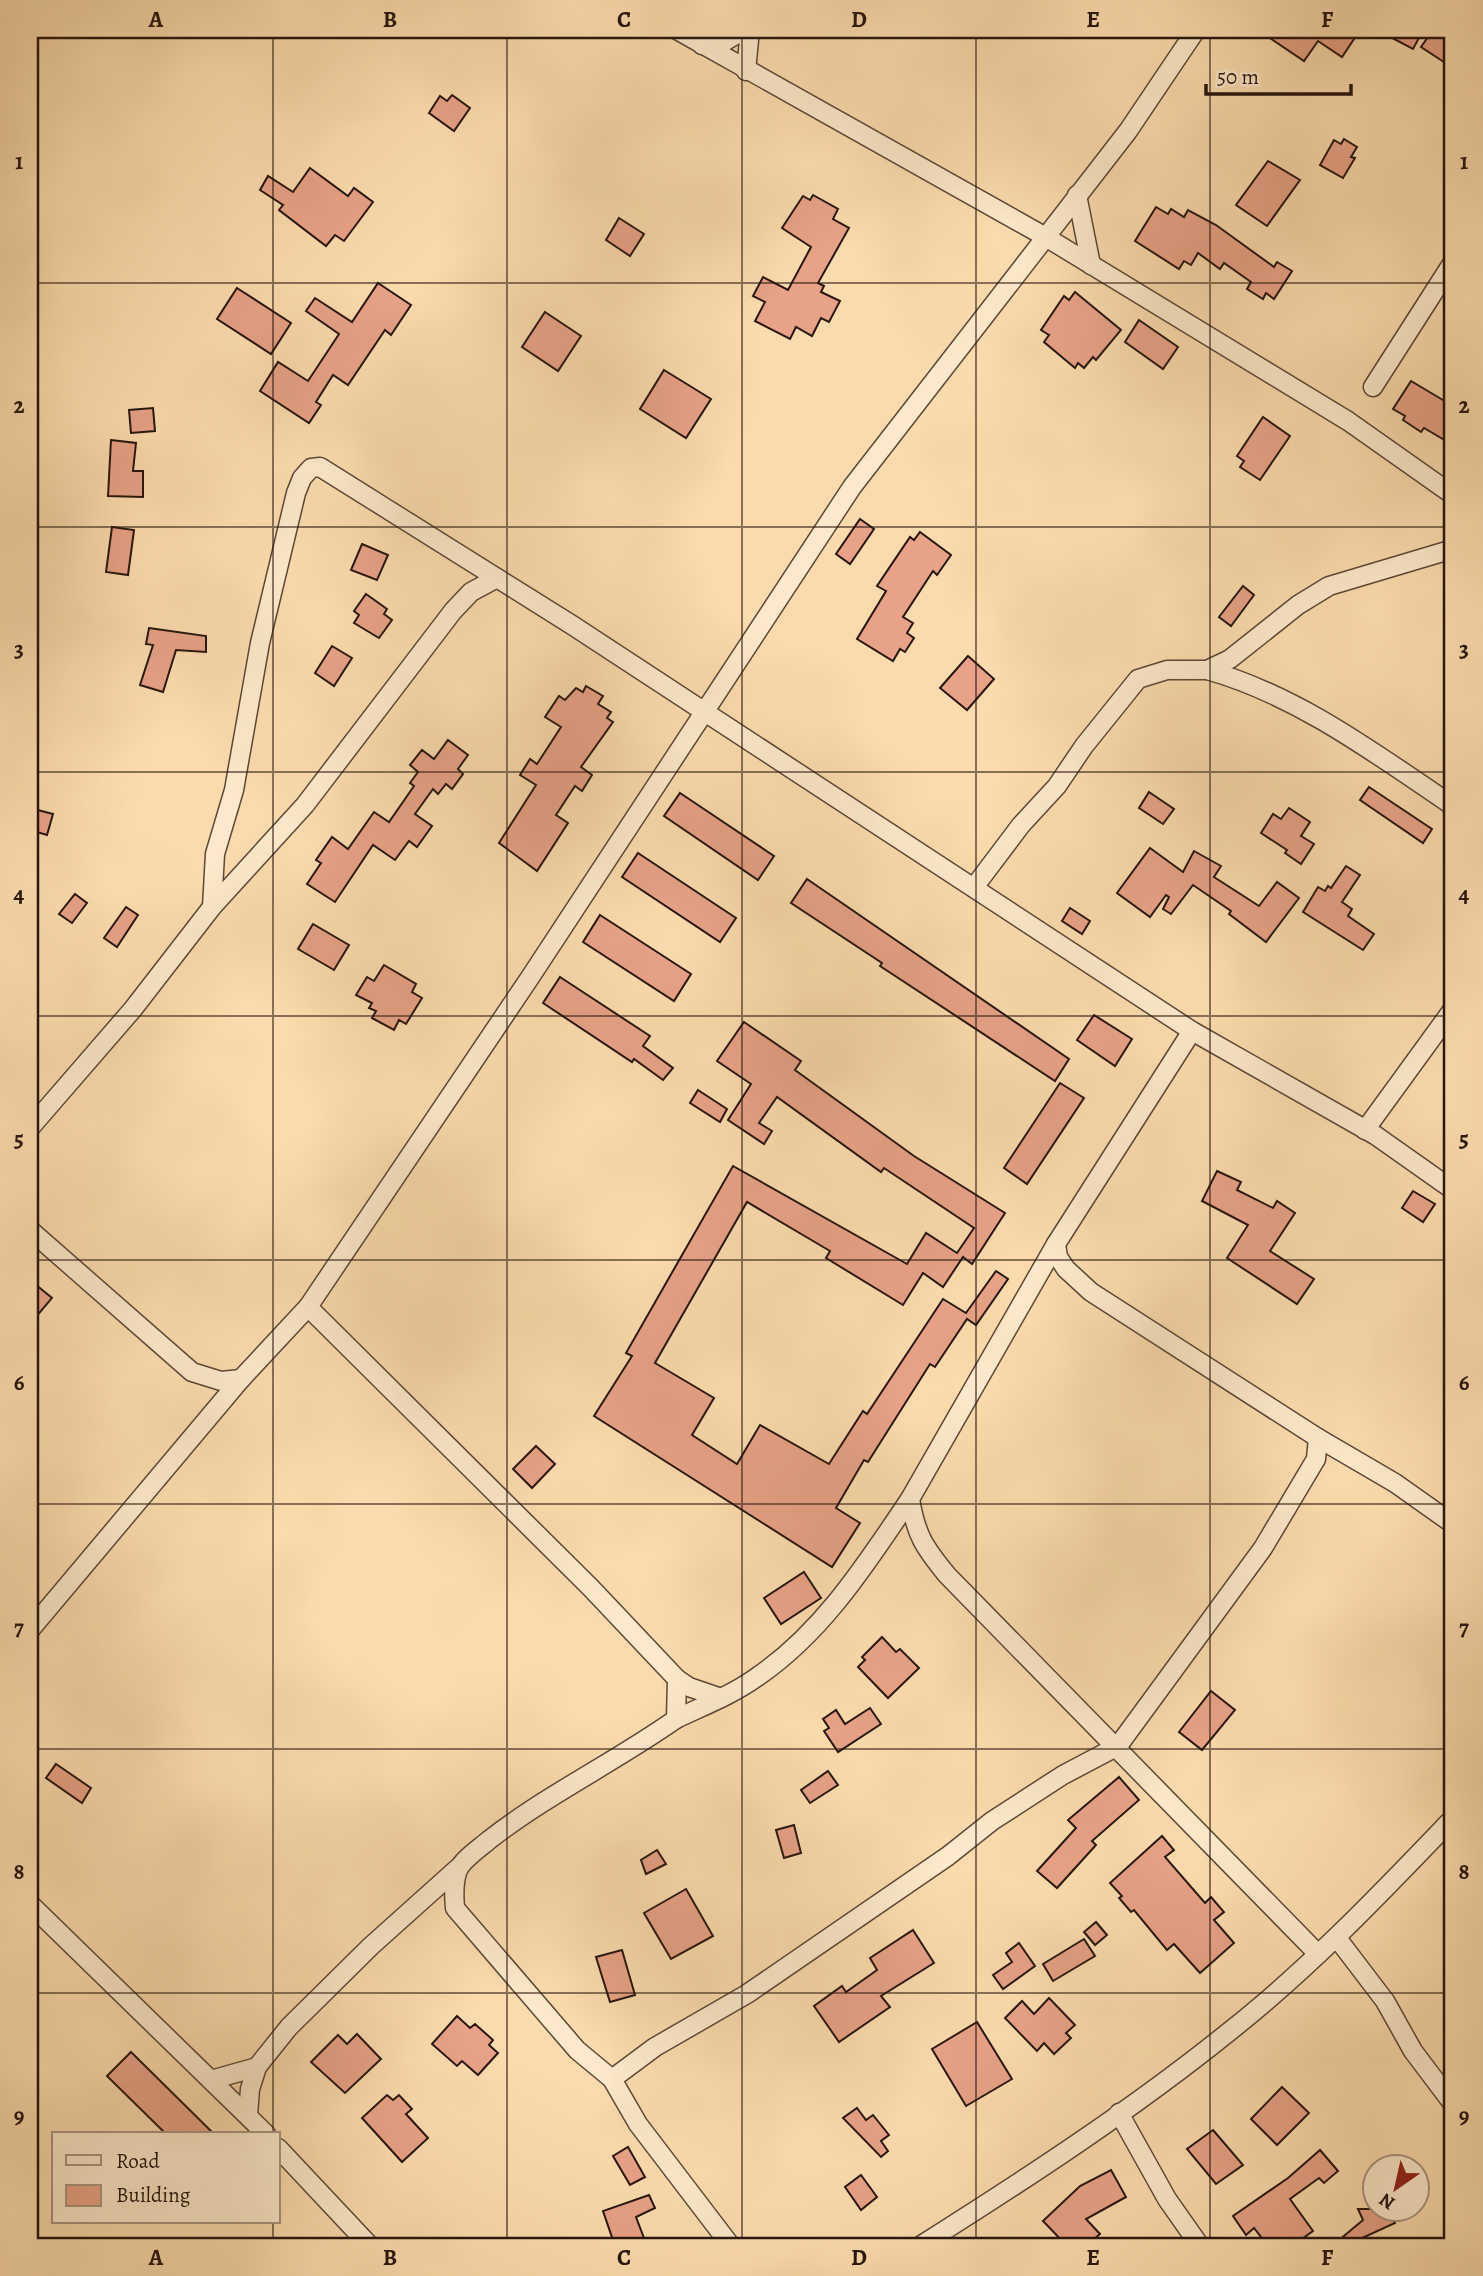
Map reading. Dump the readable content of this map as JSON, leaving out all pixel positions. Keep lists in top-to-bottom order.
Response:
{
  "legend": ["Road", "Building"],
  "scale_bar": "50 m",
  "north": "bottom left",
  "grid": {
    "columns": [
      "A",
      "B",
      "C",
      "D",
      "E",
      "F"
    ],
    "rows": [
      "1",
      "2",
      "3",
      "4",
      "5",
      "6",
      "7",
      "8",
      "9"
    ]
  }
}
